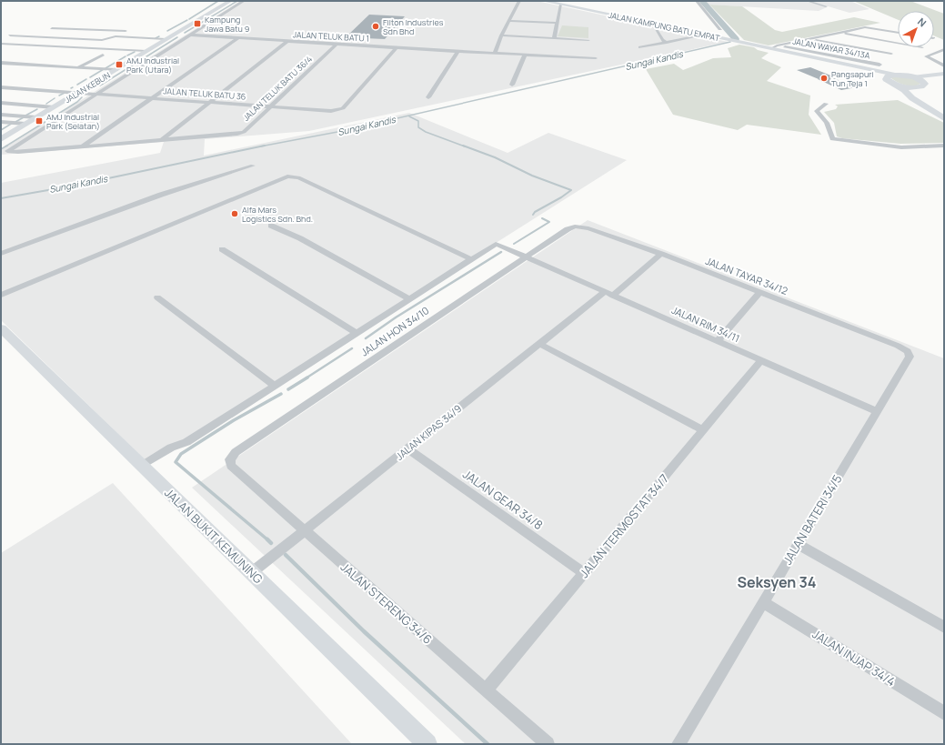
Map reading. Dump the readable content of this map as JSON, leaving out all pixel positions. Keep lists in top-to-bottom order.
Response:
{
  "streets": {
    "main road": ["JALAN KAMPUNG BATU EMPAT", "JALAN KEBUN", "JALAN BUKIT KEMUNING"],
    "street": [
      "JALAN TELUK BATU 1",
      "JALAN WAYAR 34/13A",
      "JALAN TELUK BATU 36/4",
      "JALAN TELUK BATU 36",
      "JALAN TAYAR 34/12",
      "JALAN RIM 34/11",
      "JALAN HON 34/10",
      "JALAN KIPAS 34/9",
      "JALAN GEAR 34/8",
      "JALAN BATERI 34/5",
      "JALAN TERMOSTAT 34/7",
      "JALAN STERENG 34/6",
      "JALAN INJAP 34/4"
    ]
  },
  "crossings": [
    ["JALAN KAMPUNG BATU EMPAT", "JALAN WAYAR 34/13A"],
    ["JALAN TELUK BATU 1", "JALAN KEBUN"],
    ["JALAN TELUK BATU 1", "JALAN TELUK BATU 36/4"],
    ["JALAN TELUK BATU 1", "JALAN TELUK BATU 36"],
    ["JALAN KEBUN", "JALAN TELUK BATU 36"],
    ["JALAN TELUK BATU 36/4", "JALAN TELUK BATU 36"],
    ["JALAN TAYAR 34/12", "JALAN HON 34/10"],
    ["JALAN TAYAR 34/12", "JALAN KIPAS 34/9"],
    ["JALAN TAYAR 34/12", "JALAN BATERI 34/5"],
    ["JALAN RIM 34/11", "JALAN HON 34/10"],
    ["JALAN RIM 34/11", "JALAN KIPAS 34/9"],
    ["JALAN RIM 34/11", "JALAN BATERI 34/5"],
    ["JALAN RIM 34/11", "JALAN TERMOSTAT 34/7"],
    ["JALAN HON 34/10", "JALAN STERENG 34/6"],
    ["JALAN KIPAS 34/9", "JALAN GEAR 34/8"],
    ["JALAN KIPAS 34/9", "JALAN BUKIT KEMUNING"],
    ["JALAN KIPAS 34/9", "JALAN STERENG 34/6"],
    ["JALAN GEAR 34/8", "JALAN TERMOSTAT 34/7"],
    ["JALAN BATERI 34/5", "JALAN INJAP 34/4"],
    ["JALAN TERMOSTAT 34/7", "JALAN STERENG 34/6"]
  ],
  "districts": ["Seksyen 34"],
  "water": ["Sungai Kandis"],
  "places": {
    "transit": ["Kampung Jawa Batu 9", "AMJ Industrial Park (Utara)", "AMJ Industrial Park (Selatan)"],
    "other": ["Filton Industries Sdn Bhd", "Pangsapuri Tun Teja 1", "Alfa Mars Logistics Sdn. Bhd."]
  },
  "north": "top right"
}
